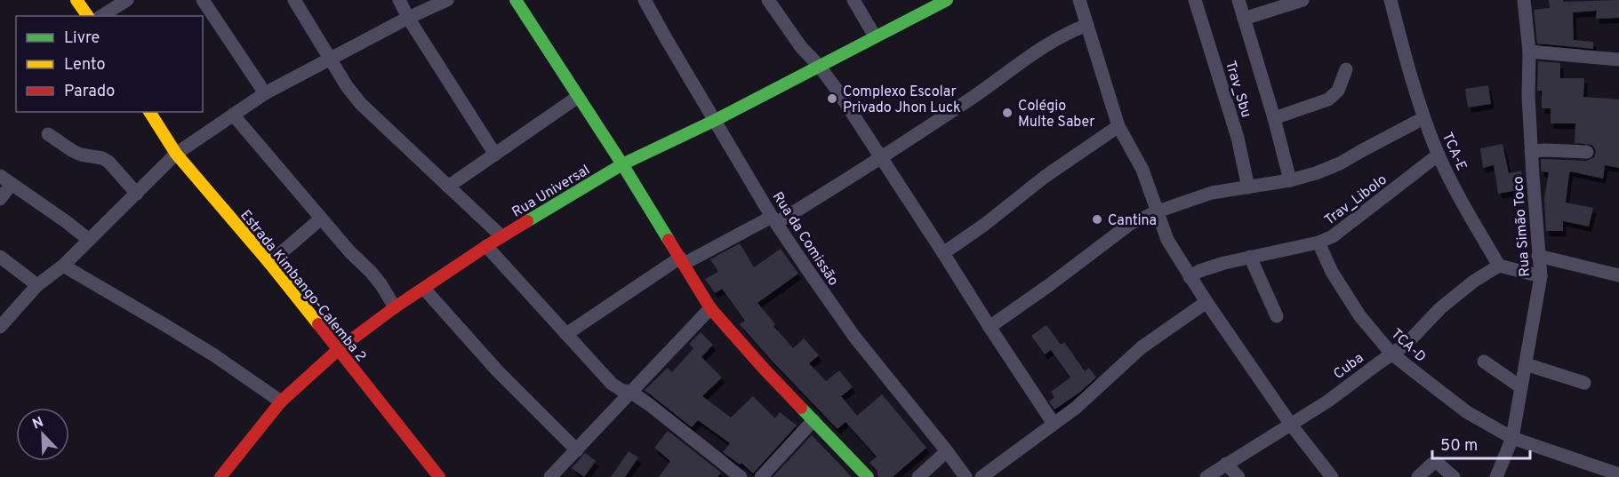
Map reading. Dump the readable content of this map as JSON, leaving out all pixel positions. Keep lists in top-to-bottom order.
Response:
{
  "streets": {
    "street": [
      "Trav_Sbu",
      "TCA-E",
      "Rua Universal",
      "Trav_Libolo",
      "Rua Simão Toco",
      "Rua da Comissão",
      "Estrada Kimbango-Calemba 2",
      "TCA-D",
      "Cuba"
    ]
  },
  "crossings": [
    ["TCA-E", "Trav_Libolo"],
    ["TCA-E", "Cuba"],
    ["Rua Universal", "Rua da Comissão"],
    ["Rua Universal", "Estrada Kimbango-Calemba 2"],
    ["Trav_Libolo", "TCA-D"],
    ["Rua Simão Toco", "TCA-D"],
    ["TCA-D", "Cuba"]
  ],
  "places": ["Complexo Escolar Privado Jhon Luck", "Colégio Multe Saber", "Cantina"],
  "legend": ["Livre", "Lento", "Parado"],
  "scale_bar": "50 m",
  "north": "top left"
}
